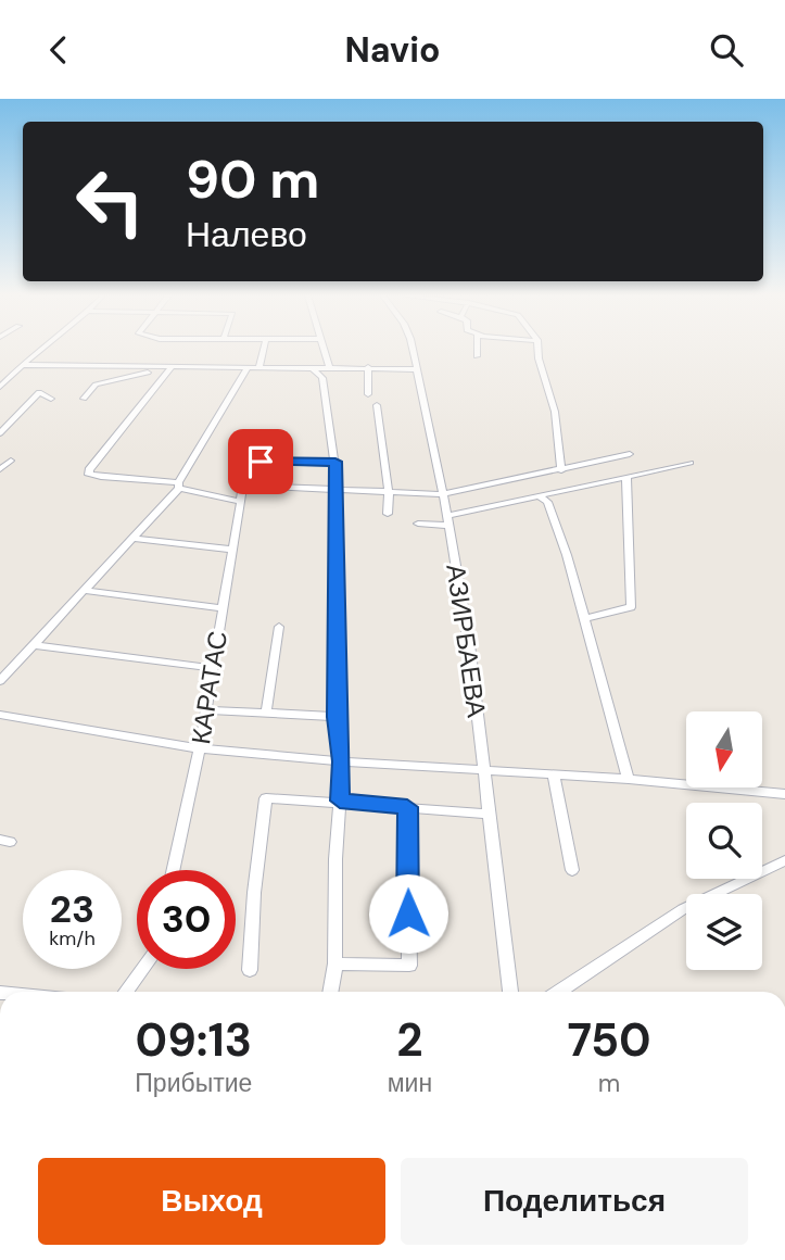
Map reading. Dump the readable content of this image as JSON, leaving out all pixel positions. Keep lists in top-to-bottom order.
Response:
{
  "streets": {
    "street": ["АЗИРБАЕВА", "КАРАТАС"]
  },
  "north": "bottom",
  "page": {
    "header": "Navio",
    "turn": ["90 m", "Налево"],
    "speed": "23 km/h",
    "limit": "30",
    "eta": [
      "09:13",
      "Прибытие",
      "2",
      "мин",
      "750",
      "m"
    ],
    "buttons": ["Выход", "Поделиться"]
  }
}
